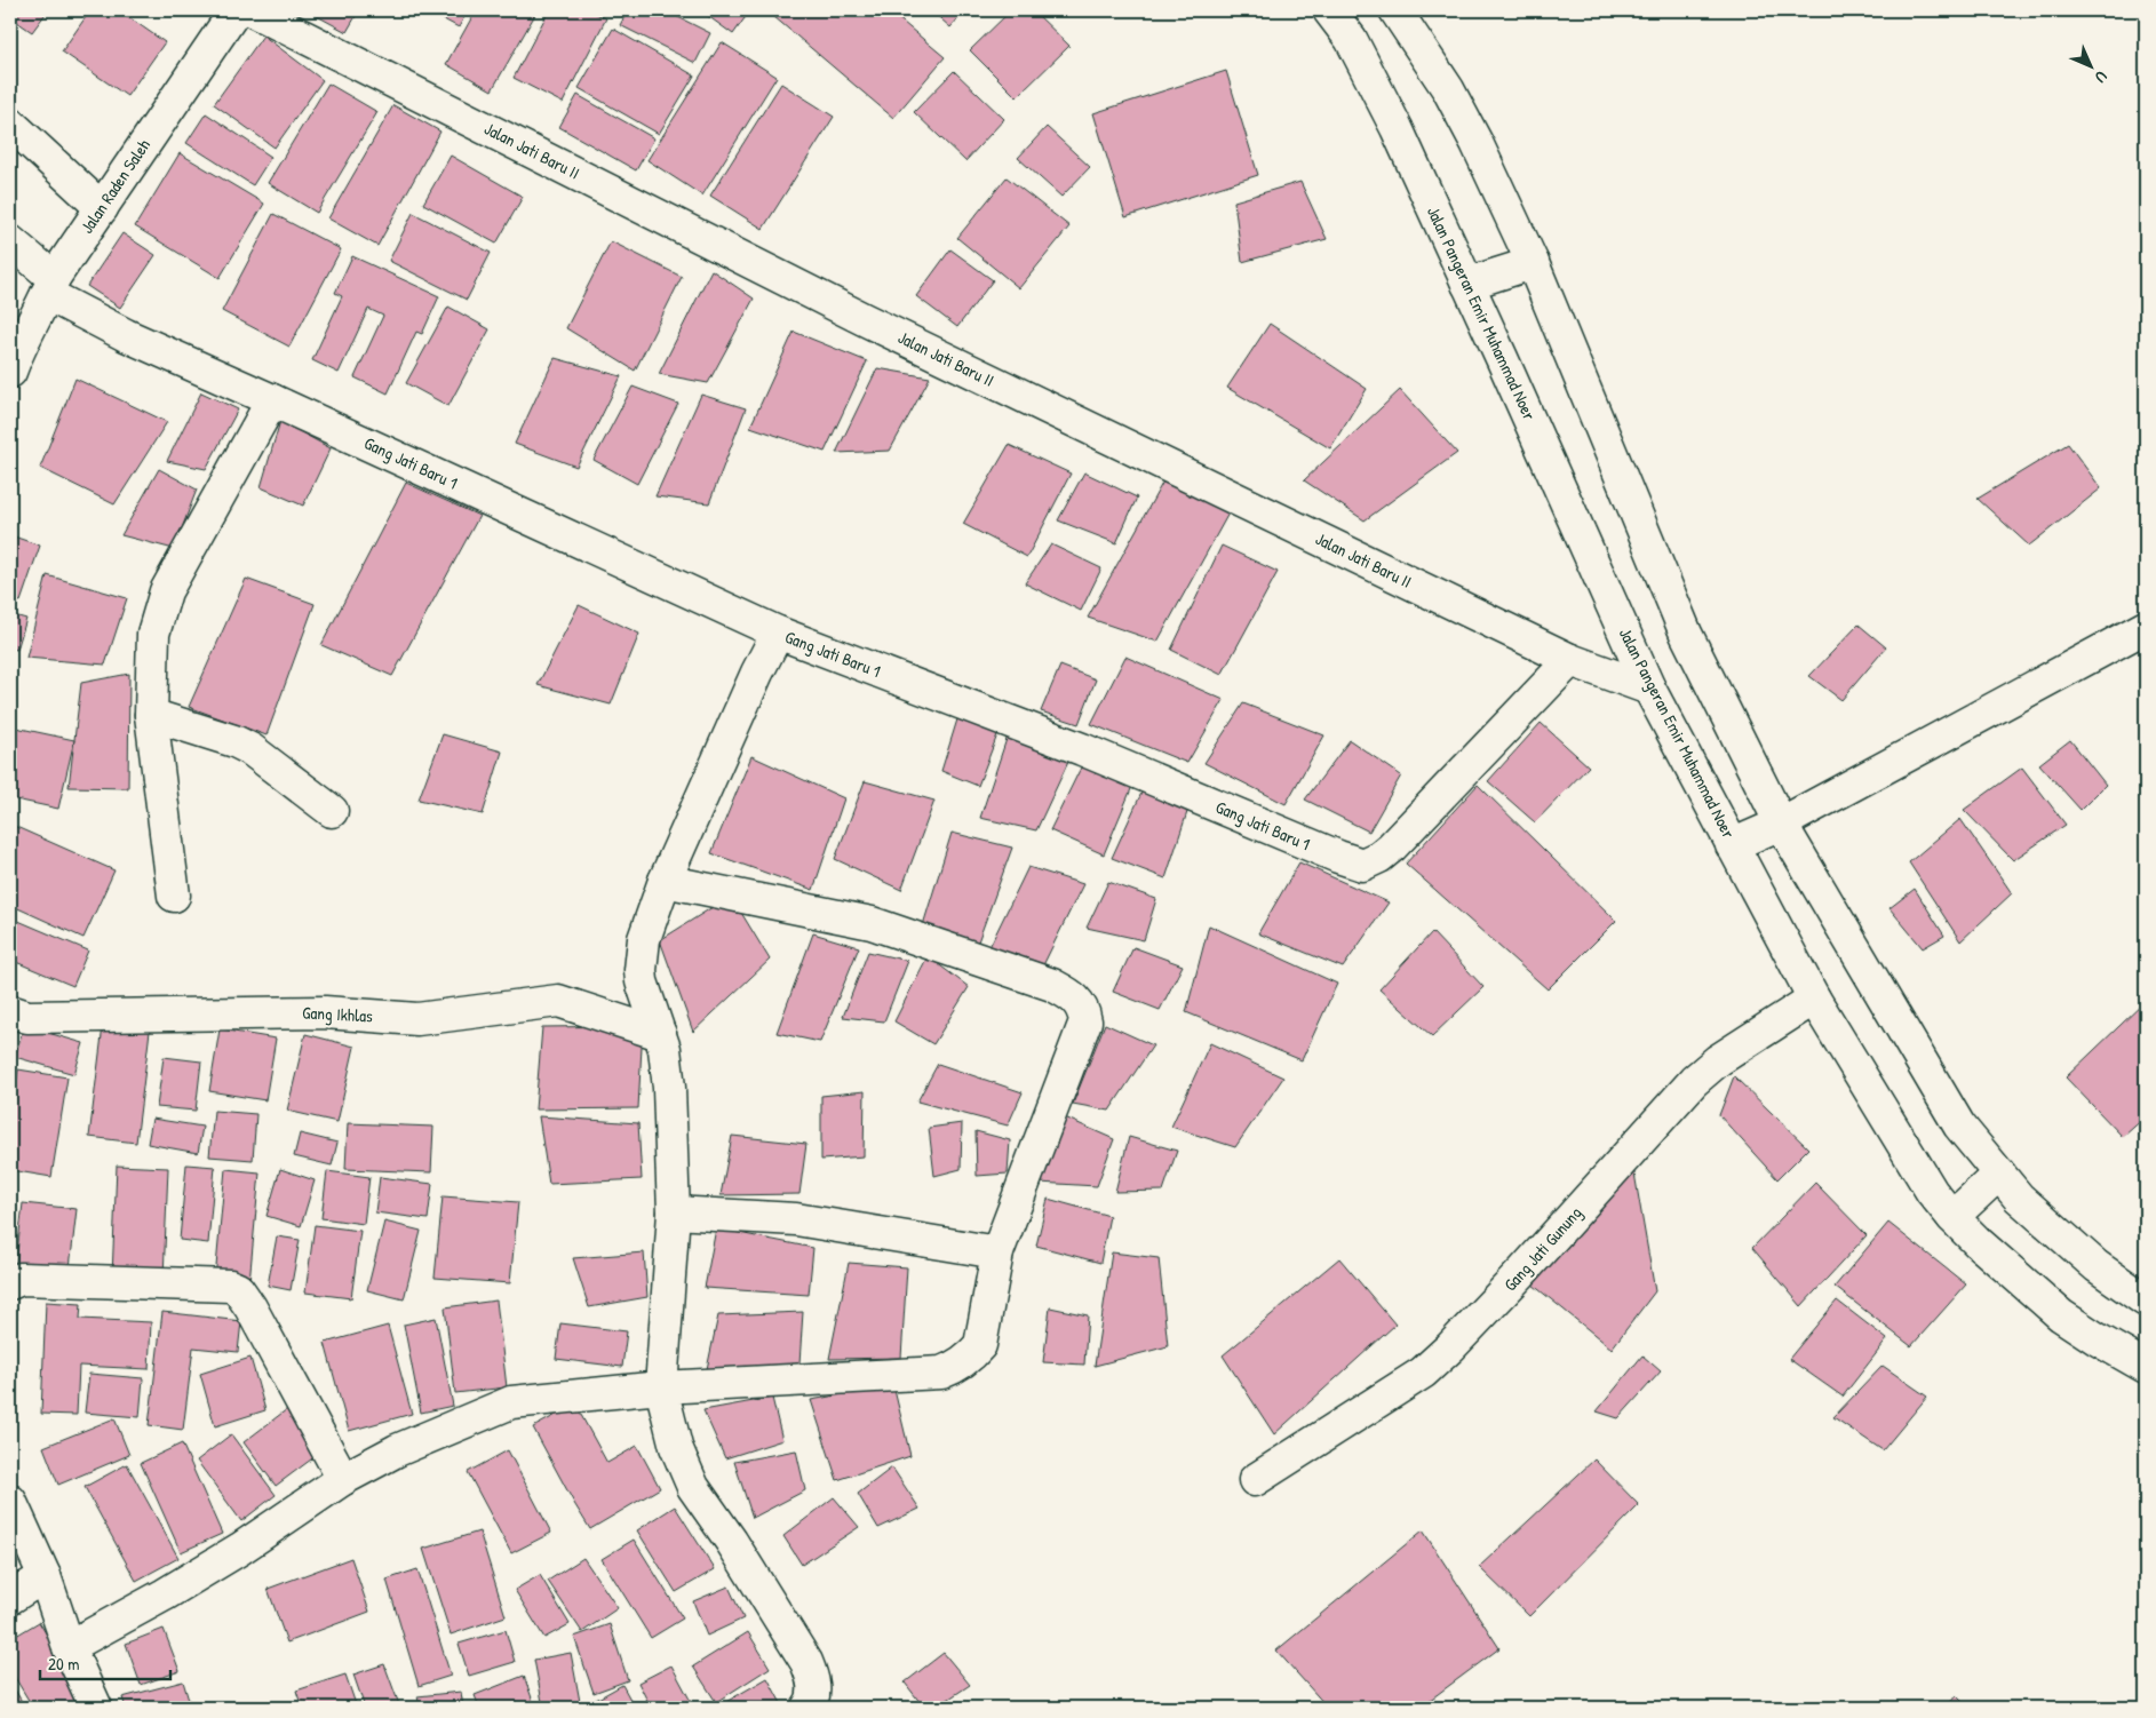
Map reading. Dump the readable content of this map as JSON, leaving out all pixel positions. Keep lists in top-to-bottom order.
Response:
{
  "streets": {
    "street": [
      "Jalan Jati Baru II",
      "Jalan Raden Saleh",
      "Jalan Pangeran Emir Muhammad Noer",
      "Gang Jati Baru 1",
      "Gang Ikhlas",
      "Gang Jati Gunung"
    ]
  },
  "crossings": [
    ["Jalan Jati Baru II", "Jalan Pangeran Emir Muhammad Noer"],
    ["Jalan Jati Baru II", "Gang Jati Baru 1"],
    ["Jalan Raden Saleh", "Gang Jati Baru 1"],
    ["Jalan Pangeran Emir Muhammad Noer", "Gang Jati Gunung"]
  ],
  "scale_bar": "20 m",
  "north": "bottom right"
}
